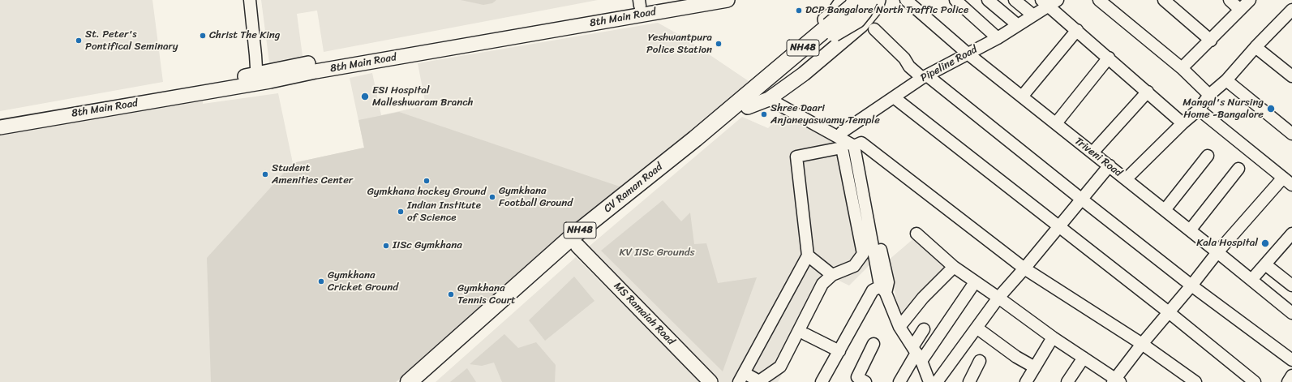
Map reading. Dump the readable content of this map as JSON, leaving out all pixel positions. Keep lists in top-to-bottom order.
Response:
{
  "streets": {
    "highway": ["NH48", "CV Raman Road"],
    "main road": ["8th Main Road", "MS Ramaiah Road"],
    "street": ["Pipeline Road", "Triveni Road"]
  },
  "crossings": [
    ["NH48", "CV Raman Road"],
    ["Pipeline Road", "Triveni Road"],
    ["CV Raman Road", "MS Ramaiah Road"]
  ],
  "parks": ["KV IISc Grounds"],
  "places": [
    "DCP Bangalore North Traffic Police",
    "Christ The King",
    "St. Peter's Pontifical Seminary",
    "Yeshwantpura Police Station",
    "ESI Hospital Malleshwaram Branch",
    "Mangal's Nursing Home -Bangalore",
    "Shree Daari Anjaneyaswamy Temple",
    "Student Amenities Center",
    "Gymkhana hockey Ground",
    "Gymkhana Football Ground",
    "Indian Institute of Science",
    "Kala Hospital",
    "IISc Gymkhana",
    "Gymkhana Cricket Ground",
    "Gymkhana Tennis Court"
  ]
}
